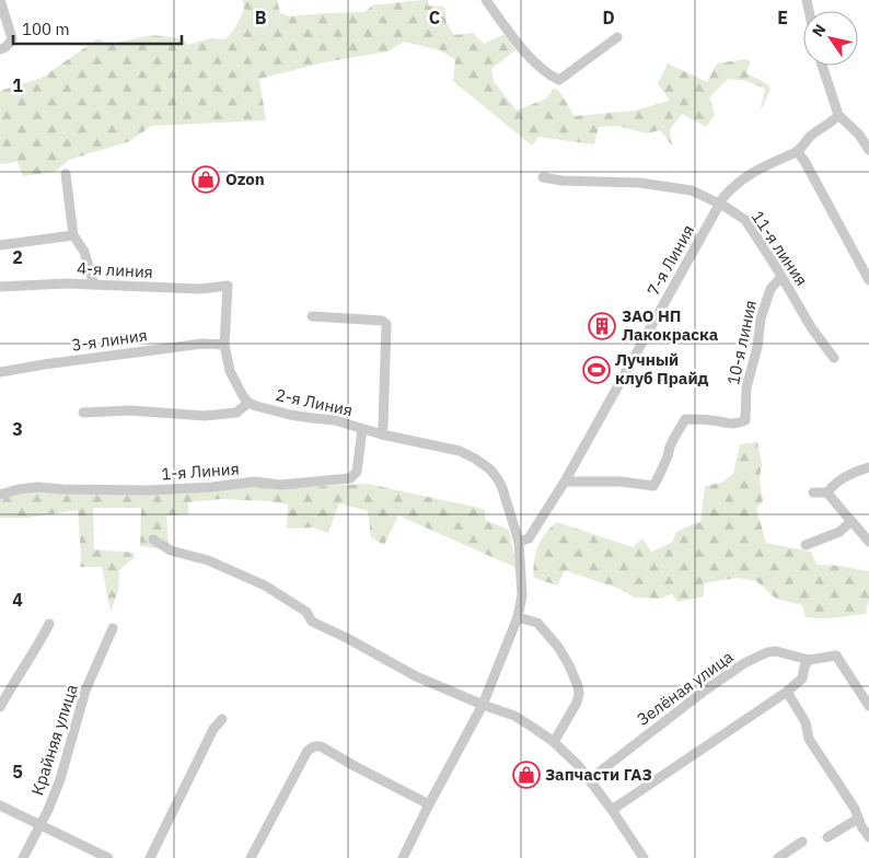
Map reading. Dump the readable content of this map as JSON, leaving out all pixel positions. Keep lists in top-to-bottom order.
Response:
{
  "streets": {
    "street": [
      "11-я линия",
      "7-я Линия",
      "4-я линия",
      "3-я линия",
      "10-я линия",
      "2-я Линия",
      "1-я Линия",
      "Зелёная улица",
      "Крайняя улица"
    ]
  },
  "crossings": [
    ["11-я линия", "7-я Линия"],
    ["11-я линия", "10-я линия"],
    ["7-я Линия", "10-я линия"],
    ["7-я Линия", "2-я Линия"],
    ["4-я линия", "3-я линия"],
    ["2-я Линия", "1-я Линия"]
  ],
  "places": {
    "shop": ["Ozon", "Запчасти ГАЗ"],
    "building": ["ЗАО НП Лакокраска"],
    "sports": ["Лучный клуб Прайд"]
  },
  "scale_bar": "100 m",
  "north": "top left",
  "grid": {
    "columns": [
      "B",
      "C",
      "D",
      "E"
    ],
    "rows": [
      "1",
      "2",
      "3",
      "4",
      "5"
    ]
  }
}
